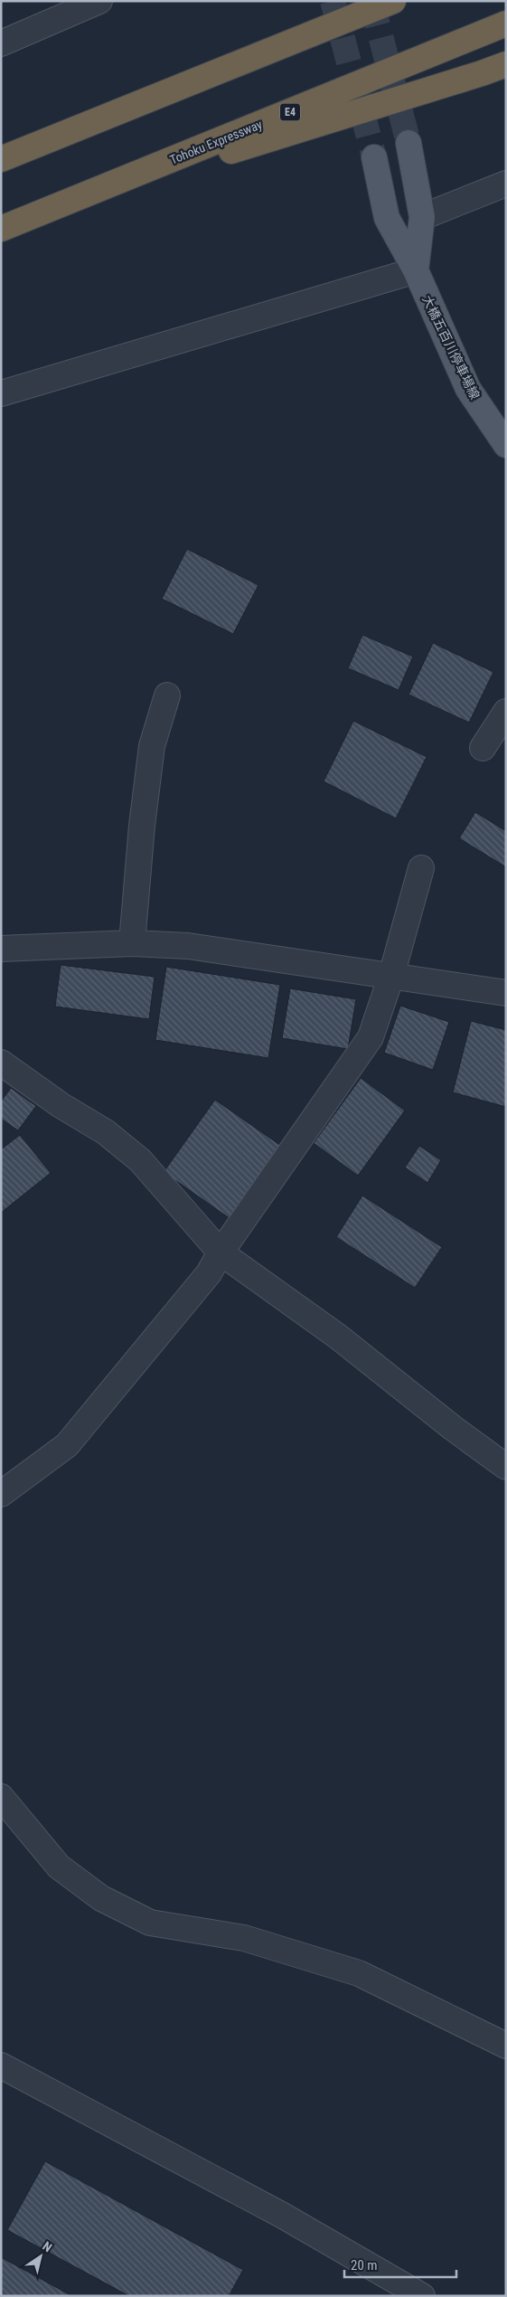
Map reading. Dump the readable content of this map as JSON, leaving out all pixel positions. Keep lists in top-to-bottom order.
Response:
{
  "streets": {
    "highway": ["E4", "Tohoku Expressway"],
    "main road": ["大橋五百川停車場線"]
  },
  "scale_bar": "20 m",
  "north": "top right"
}
